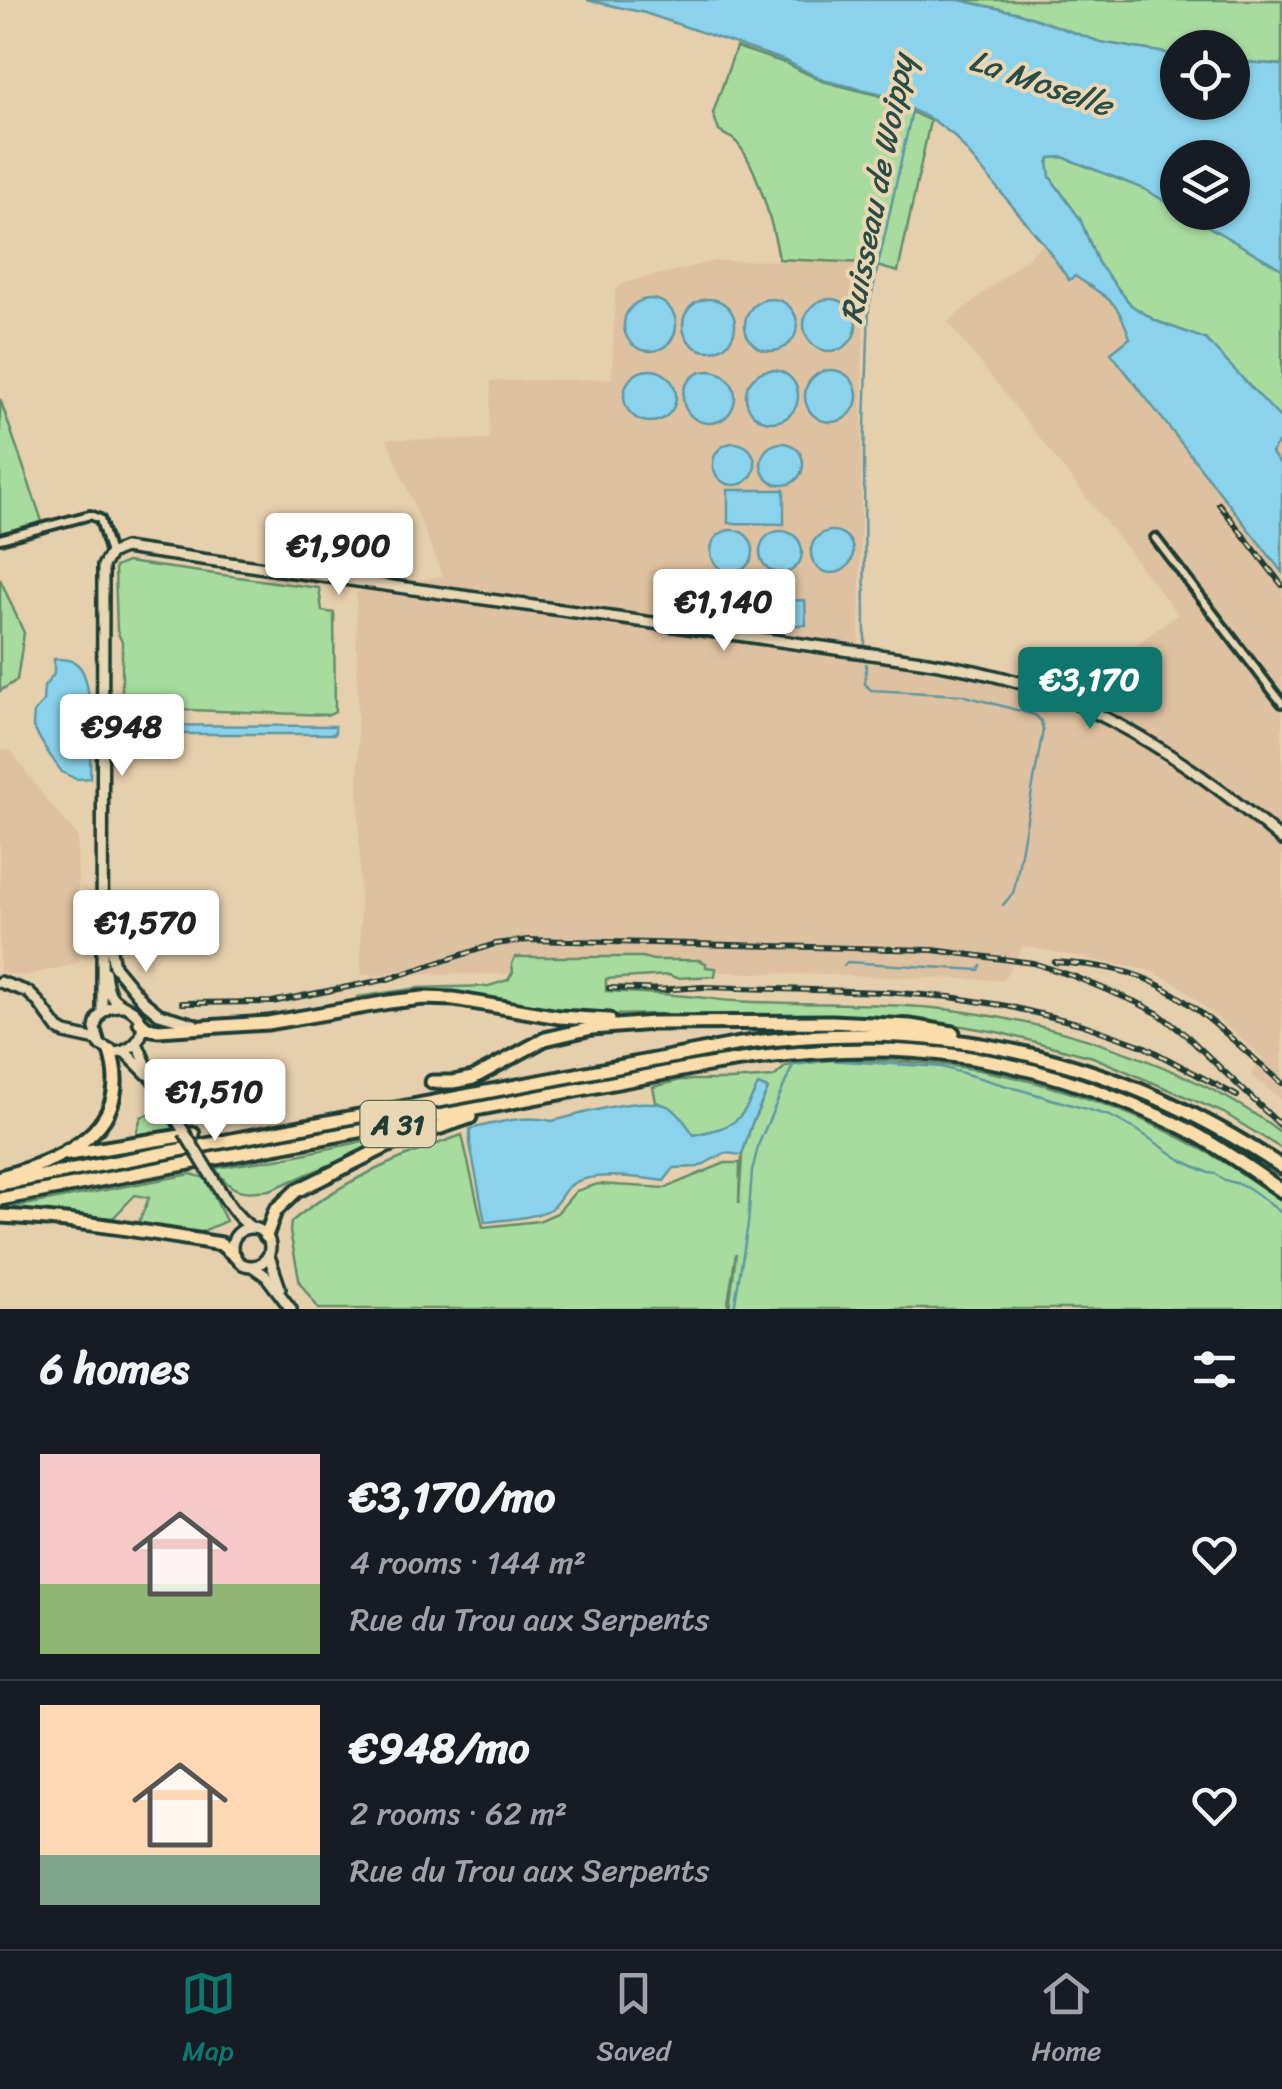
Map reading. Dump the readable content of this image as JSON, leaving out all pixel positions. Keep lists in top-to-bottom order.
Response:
{
  "streets": {
    "highway": ["A 31"]
  },
  "water": ["La Moselle", "Ruisseau de Woippy"],
  "page": {
    "price": [
      "€1,900",
      "€1,140",
      "€3,170",
      "€948",
      "€1,570",
      "€1,510"
    ],
    "heading": "6 homes",
    "list": [
      {
        "name": "€3,170/mo",
        "note": "4 rooms · 144 m² · Rue du Trou aux Serpents"
      },
      {
        "name": "€948/mo",
        "note": "2 rooms · 62 m² · Rue du Trou aux Serpents"
      }
    ],
    "tabs": ["Map", "Saved", "Home"]
  }
}
